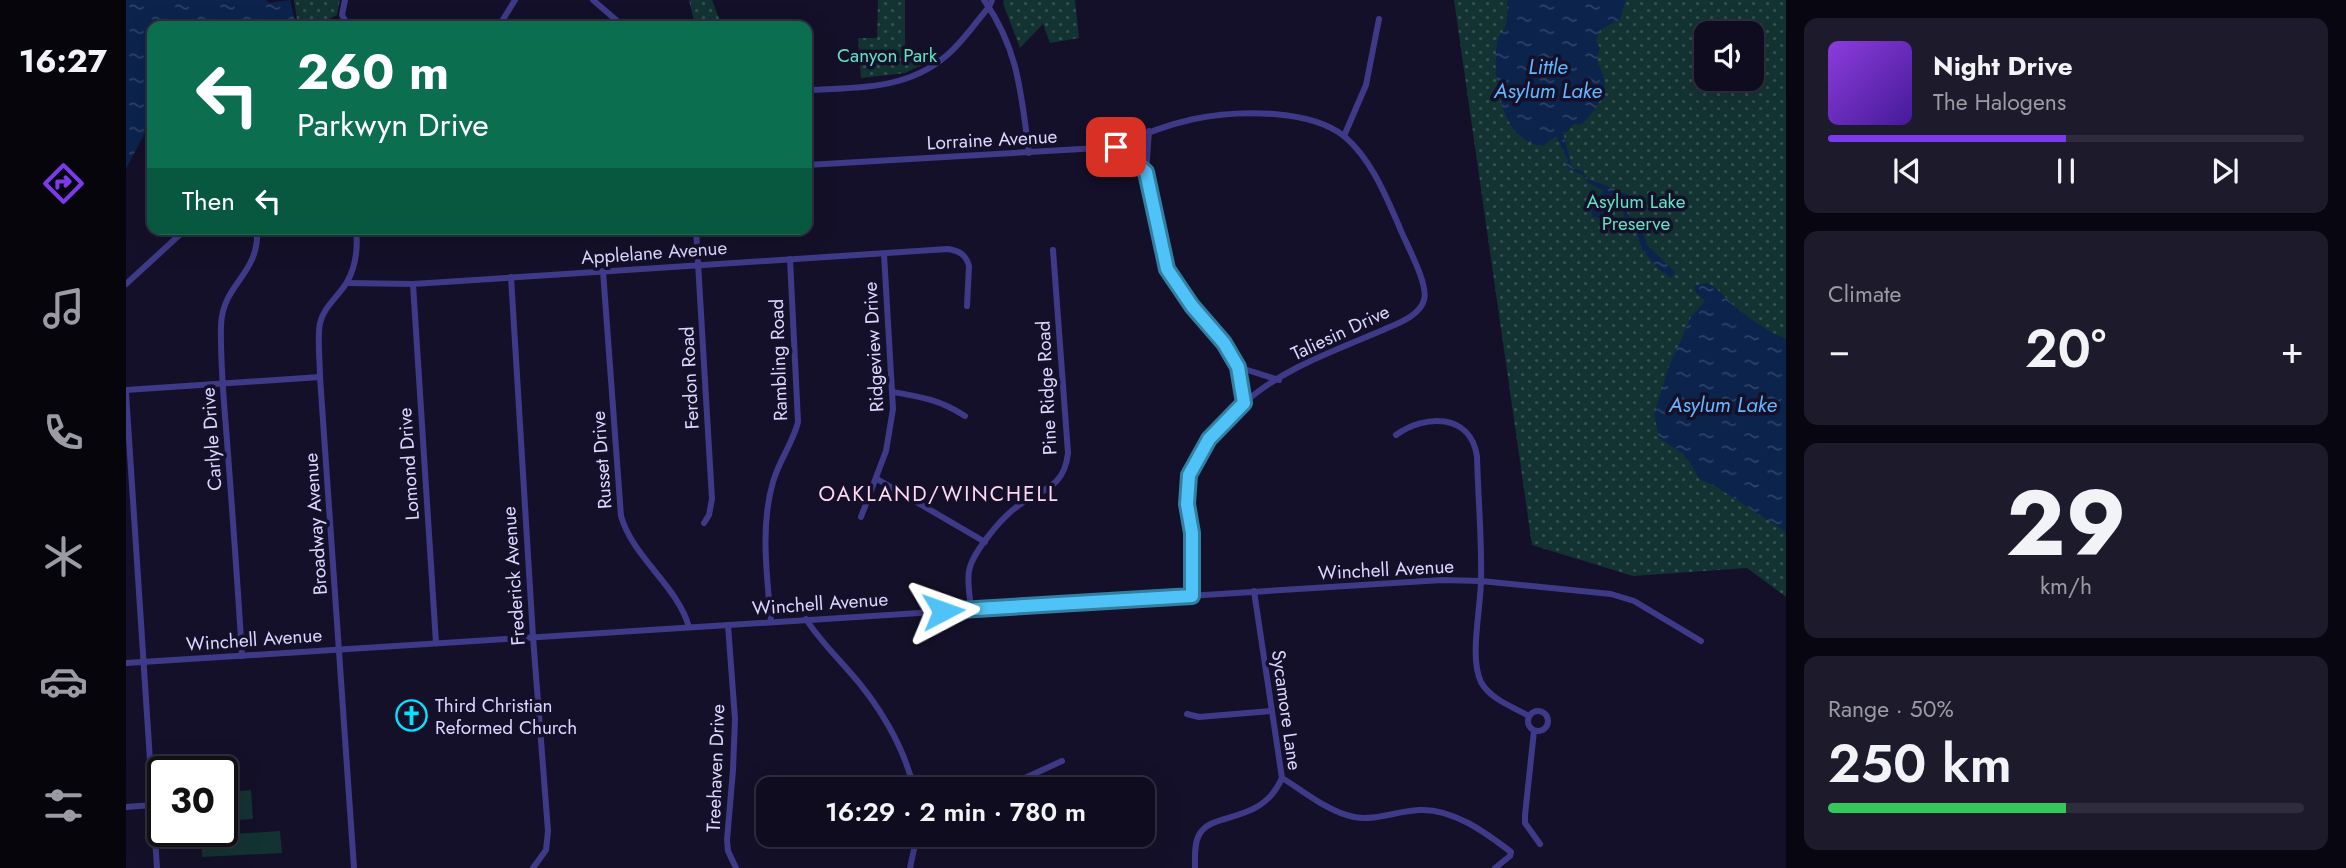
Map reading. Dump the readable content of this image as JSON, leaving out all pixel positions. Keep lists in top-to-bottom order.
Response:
{
  "streets": {
    "street": [
      "Lorraine Avenue",
      "Applelane Avenue",
      "Taliesin Drive",
      "Ridgeview Drive",
      "Rambling Road",
      "Ferdon Road",
      "Pine Ridge Road",
      "Carlyle Drive",
      "Russet Drive",
      "Lomond Drive",
      "Broadway Avenue",
      "Winchell Avenue",
      "Frederick Avenue",
      "Sycamore Lane",
      "Treehaven Drive"
    ]
  },
  "crossings": [
    ["Lorraine Avenue", "Taliesin Drive"],
    ["Applelane Avenue", "Ridgeview Drive"],
    ["Applelane Avenue", "Rambling Road"],
    ["Applelane Avenue", "Ferdon Road"],
    ["Applelane Avenue", "Russet Drive"],
    ["Applelane Avenue", "Lomond Drive"],
    ["Applelane Avenue", "Broadway Avenue"],
    ["Applelane Avenue", "Frederick Avenue"],
    ["Taliesin Drive", "Winchell Avenue"],
    ["Rambling Road", "Winchell Avenue"],
    ["Pine Ridge Road", "Winchell Avenue"],
    ["Carlyle Drive", "Winchell Avenue"],
    ["Russet Drive", "Winchell Avenue"],
    ["Lomond Drive", "Winchell Avenue"],
    ["Broadway Avenue", "Winchell Avenue"],
    ["Winchell Avenue", "Frederick Avenue"],
    ["Winchell Avenue", "Sycamore Lane"],
    ["Winchell Avenue", "Treehaven Drive"]
  ],
  "districts": ["OAKLAND/WINCHELL"],
  "water": ["Little Asylum Lake", "Asylum Lake"],
  "parks": ["Canyon Park", "Asylum Lake Preserve"],
  "places": {
    "church": ["Third Christian Reformed Church"]
  },
  "page": {
    "tabs": "16:27",
    "turn": ["260 m", "Parkwyn Drive"],
    "song": ["Night Drive", "The Halogens"],
    "then": "Then",
    "tile": [
      "Climate",
      ["29", "km/h"],
      ["Range · 50%", "250 km"]
    ],
    "heat": ["−", "20°", "+"],
    "limit": "30",
    "trip": "16:29 · 2 min · 780 m"
  }
}
